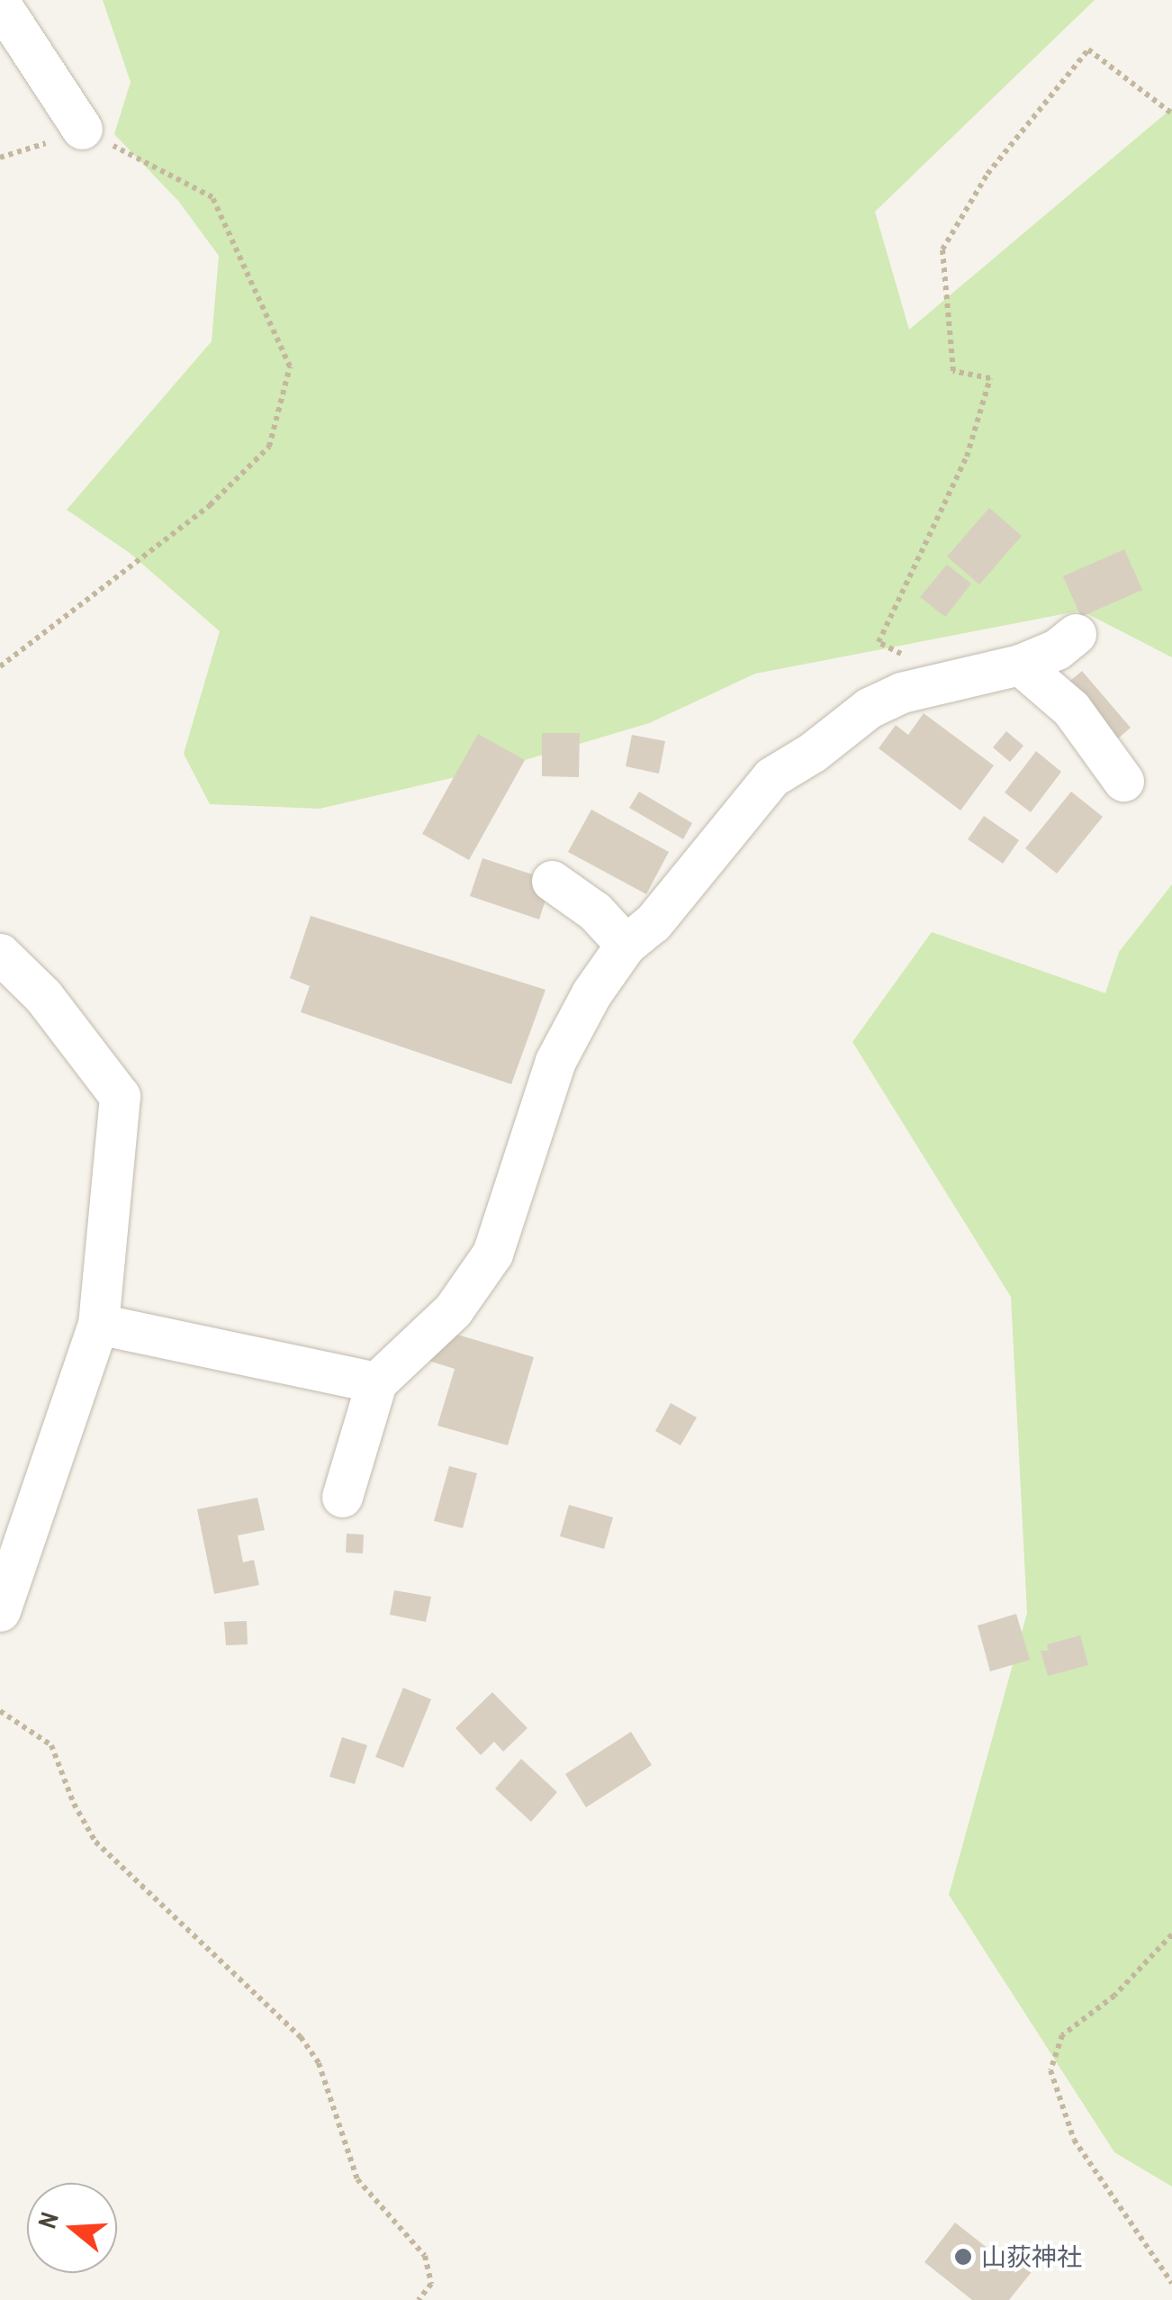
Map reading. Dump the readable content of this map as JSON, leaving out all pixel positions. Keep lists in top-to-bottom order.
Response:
{
  "places": ["山荻神社"],
  "north": "left"
}
